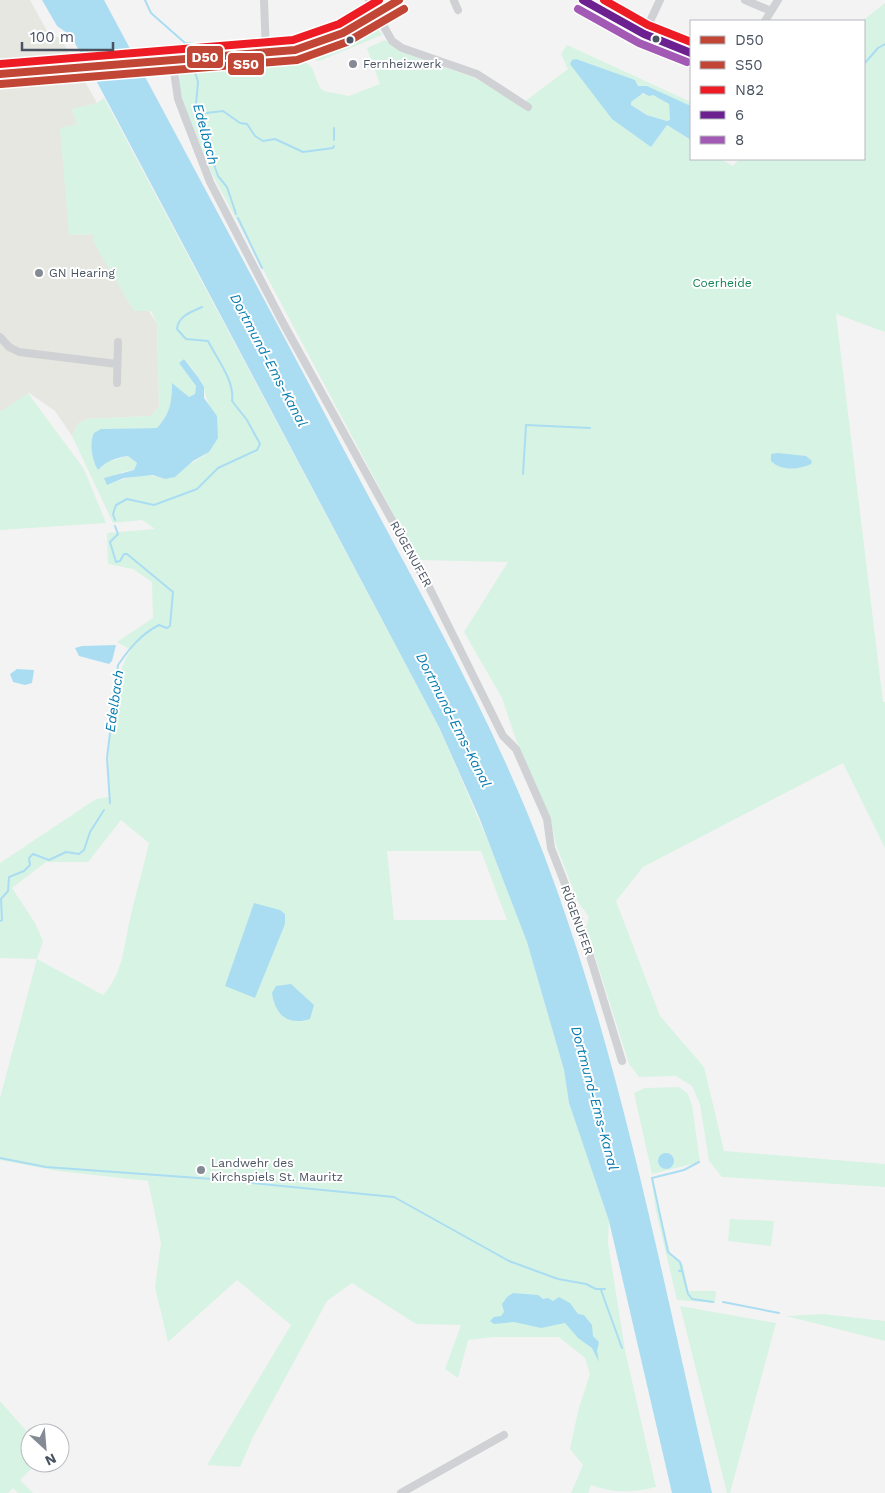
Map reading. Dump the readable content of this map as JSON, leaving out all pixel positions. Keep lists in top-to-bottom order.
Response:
{
  "streets": {
    "street": ["RÜGENUFER"]
  },
  "water": ["Edelbach", "Dortmund-Ems-Kanal"],
  "parks": ["Coerheide"],
  "places": ["Fernheizwerk", "GN Hearing", "Landwehr des Kirchspiels St. Mauritz"],
  "lines": [
    "transit line D50",
    "transit line N82",
    "transit line 6",
    "transit line S50",
    "transit line 8"
  ],
  "legend": [
    "D50",
    "S50",
    "N82",
    "6",
    "8"
  ],
  "scale_bar": "100 m",
  "north": "bottom right"
}
